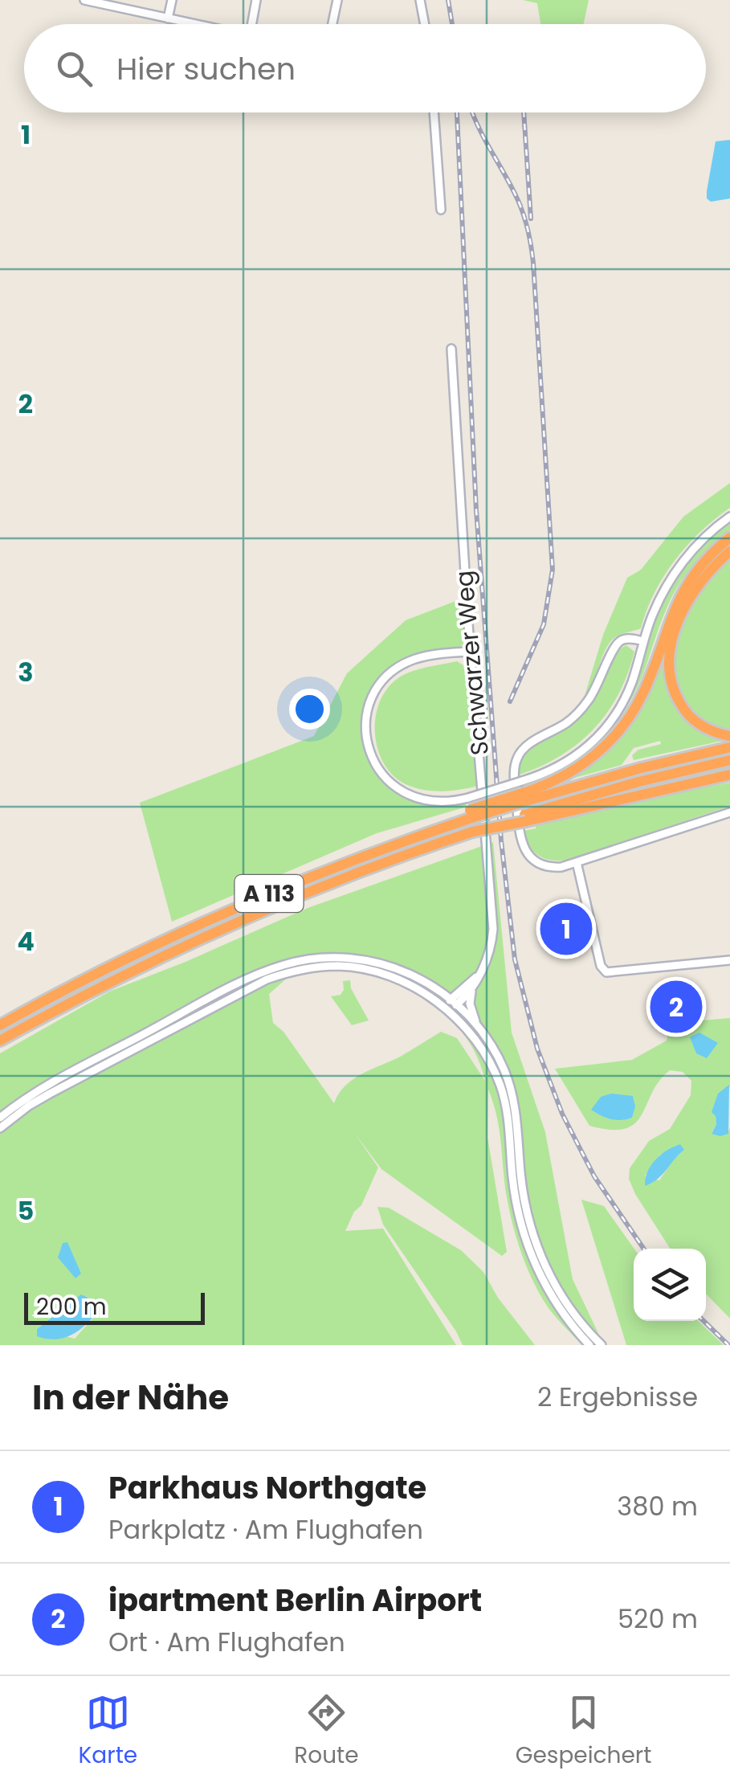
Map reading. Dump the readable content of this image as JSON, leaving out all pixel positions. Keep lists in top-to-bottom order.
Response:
{
  "streets": {
    "highway": ["A 113"],
    "street": ["Schwarzer Weg"]
  },
  "scale_bar": "200 m",
  "page": {
    "search": "Hier suchen",
    "pins": ["1", "2"],
    "scale": "200 m",
    "heading": ["In der Nähe", "2 Ergebnisse"],
    "list": [
      {
        "mark": "1",
        "name": "Parkhaus Northgate",
        "note": "Parkplatz · Am Flughafen",
        "value": "380 m"
      },
      {
        "mark": "2",
        "name": "ipartment Berlin Airport",
        "note": "Ort · Am Flughafen",
        "value": "520 m"
      }
    ],
    "nav": ["Karte", "Route", "Gespeichert"]
  },
  "grid": {
    "rows": [
      "1",
      "2",
      "3",
      "4",
      "5"
    ]
  }
}
